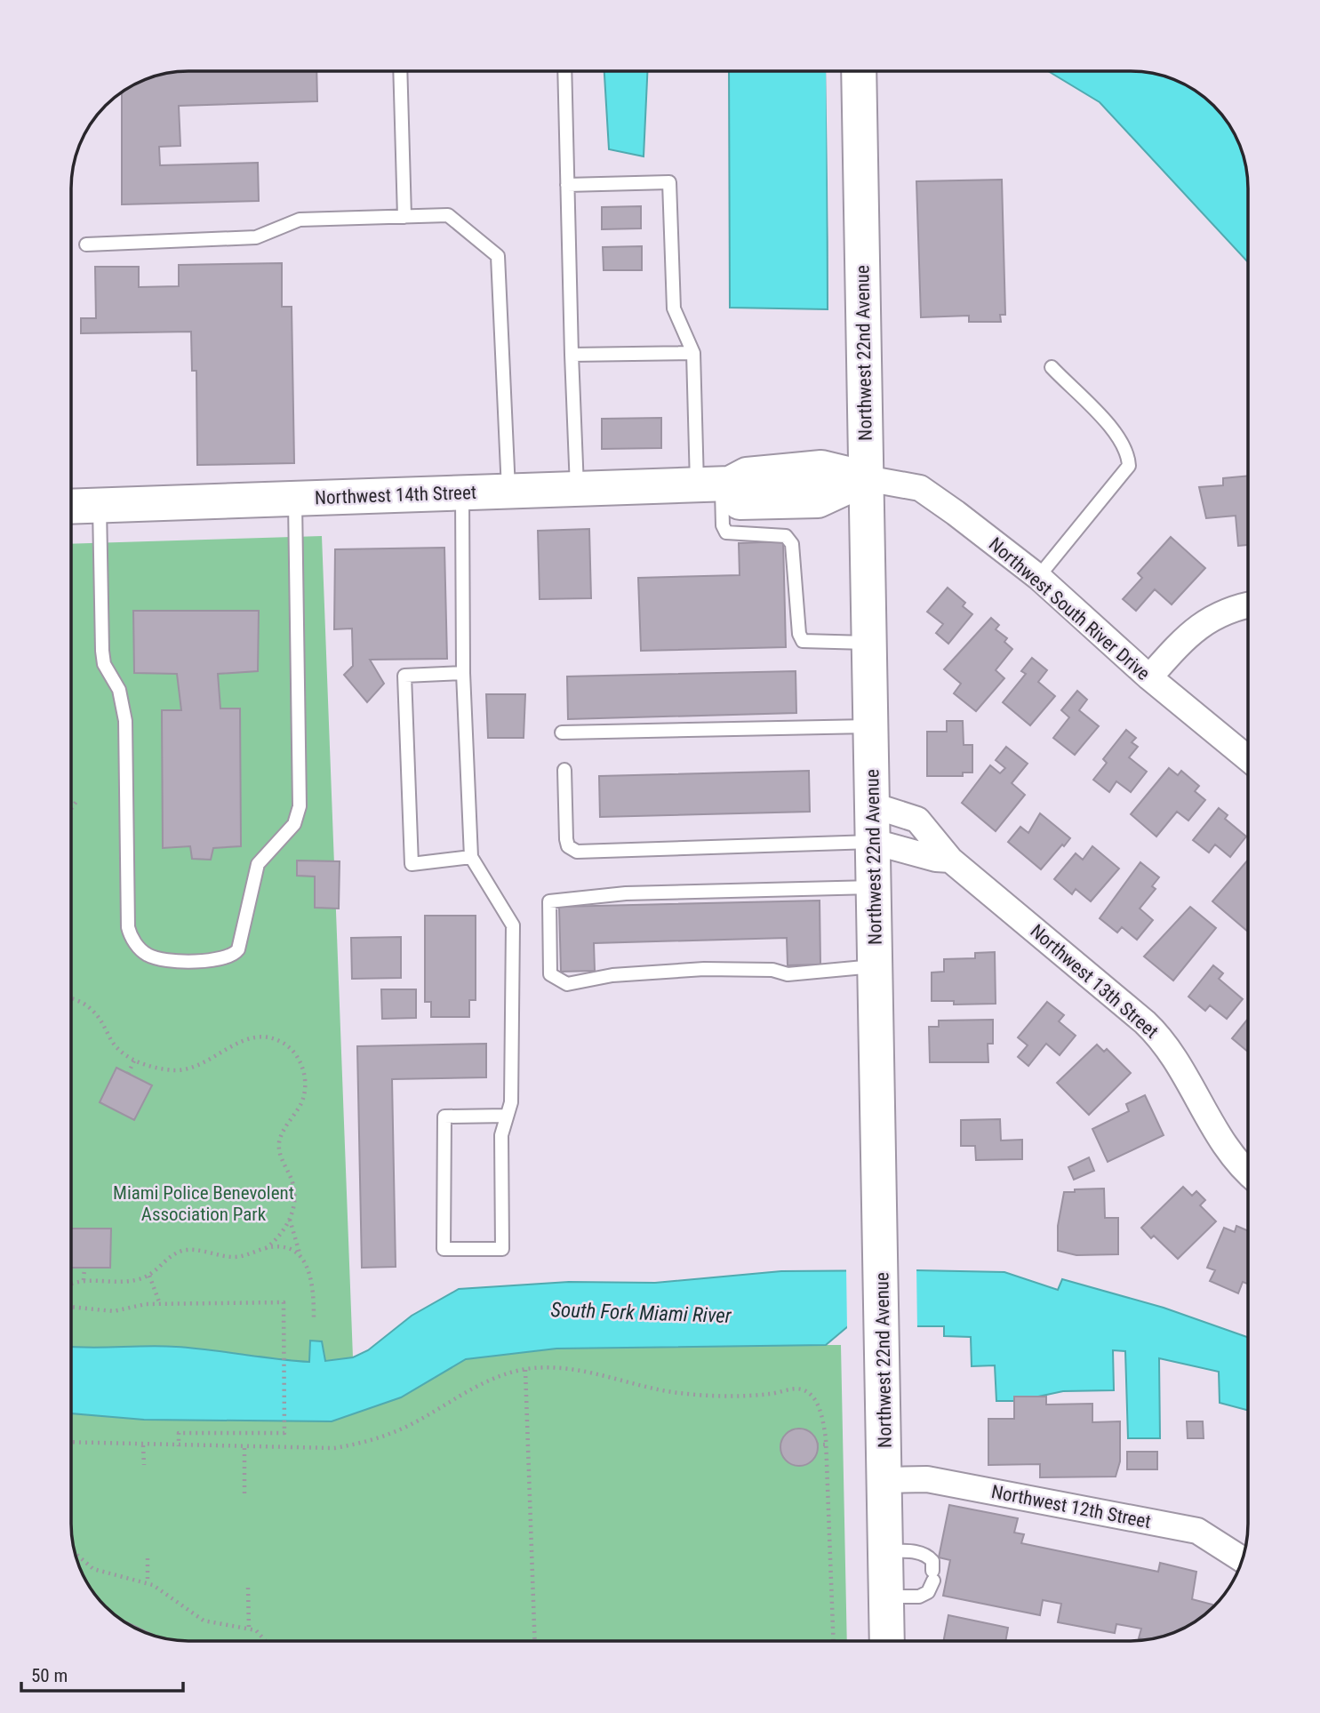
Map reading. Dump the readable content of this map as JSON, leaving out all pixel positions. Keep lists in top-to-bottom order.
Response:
{
  "streets": {
    "main road": ["Northwest 22nd Avenue", "Northwest 14th Street"],
    "street": ["Northwest South River Drive", "Northwest 13th Street", "Northwest 12th Street"]
  },
  "crossings": [
    ["Northwest 22nd Avenue", "Northwest South River Drive"],
    ["Northwest 22nd Avenue", "Northwest 13th Street"],
    ["Northwest 22nd Avenue", "Northwest 12th Street"]
  ],
  "water": ["South Fork Miami River"],
  "parks": ["Miami Police Benevolent Association Park"],
  "scale_bar": "50 m"
}
